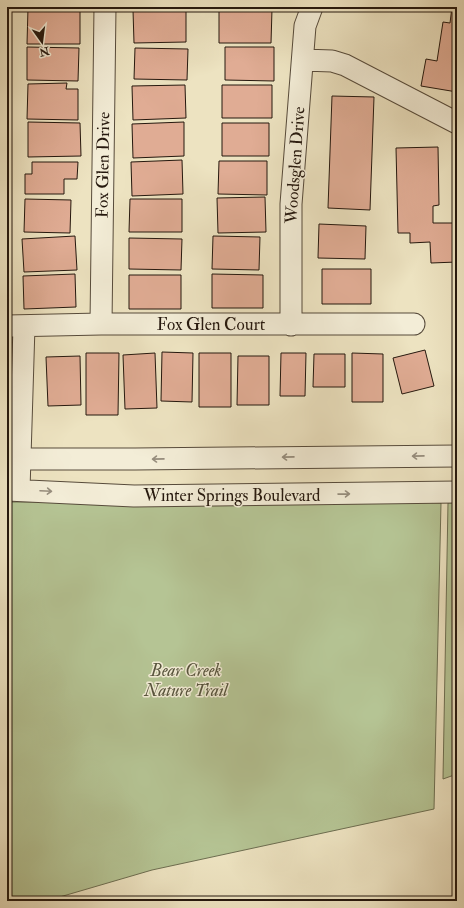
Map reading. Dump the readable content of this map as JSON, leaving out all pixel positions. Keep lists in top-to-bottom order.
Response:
{
  "streets": {
    "street": [
      "Fox Glen Drive",
      "Woodsglen Drive",
      "Fox Glen Court",
      "Winter Springs Boulevard"
    ]
  },
  "crossings": [
    ["Fox Glen Drive", "Fox Glen Court"],
    ["Woodsglen Drive", "Fox Glen Court"]
  ],
  "parks": ["Bear Creek Nature Trail"],
  "north": "bottom"
}
